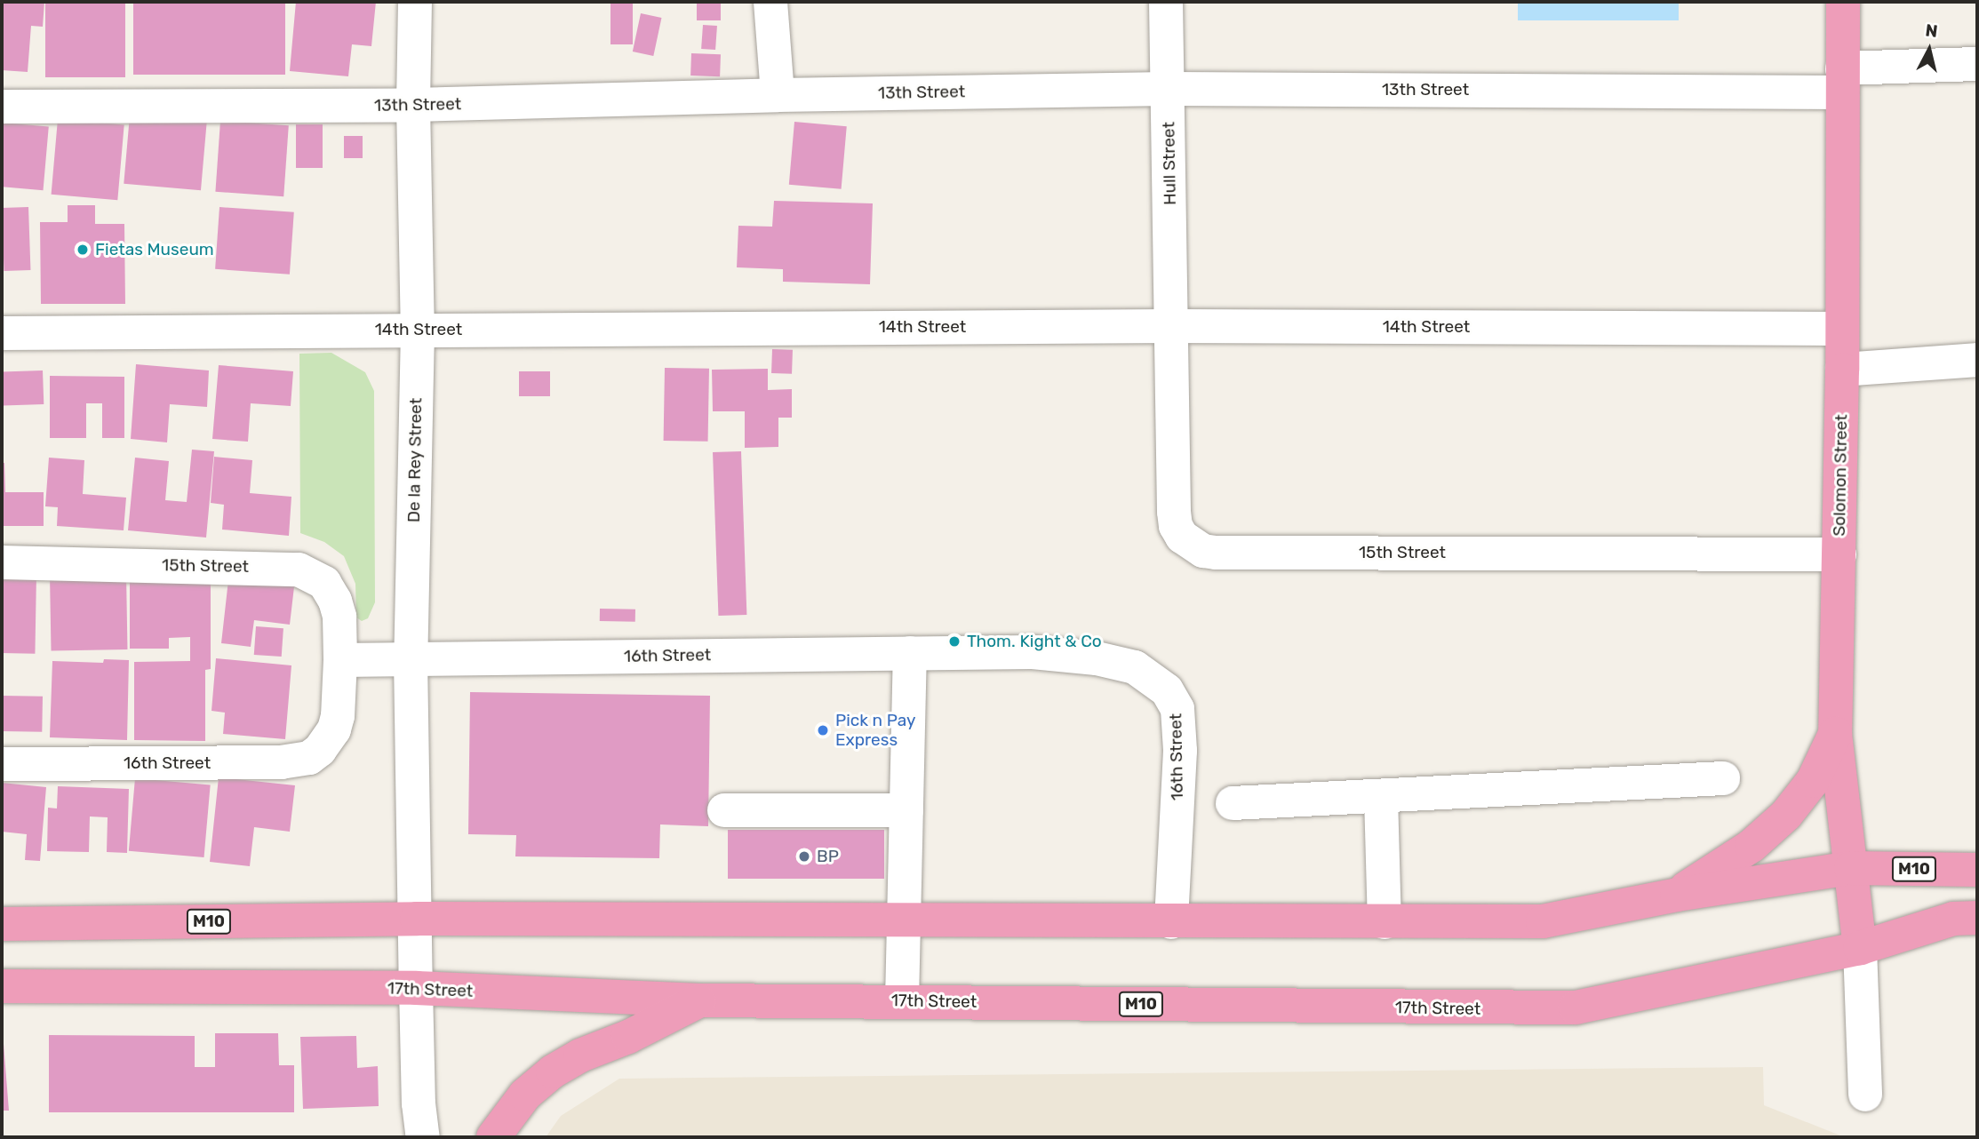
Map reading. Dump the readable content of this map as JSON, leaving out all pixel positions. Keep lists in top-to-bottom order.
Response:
{
  "streets": {
    "main road": ["Solomon Street", "M10", "17th Street"],
    "street": [
      "13th Street",
      "Hull Street",
      "14th Street",
      "De la Rey Street",
      "15th Street",
      "16th Street"
    ]
  },
  "crossings": [
    ["13th Street", "Hull Street"],
    ["13th Street", "De la Rey Street"],
    ["13th Street", "Solomon Street"],
    ["Hull Street", "14th Street"],
    ["Hull Street", "15th Street"],
    ["14th Street", "De la Rey Street"],
    ["14th Street", "Solomon Street"],
    ["14th Street", "15th Street"],
    ["De la Rey Street", "16th Street"],
    ["De la Rey Street", "M10"],
    ["De la Rey Street", "17th Street"],
    ["Solomon Street", "15th Street"],
    ["Solomon Street", "M10"],
    ["Solomon Street", "17th Street"],
    ["15th Street", "16th Street"],
    ["16th Street", "M10"],
    ["M10", "17th Street"]
  ],
  "places": [
    "Fietas Museum",
    "Thom. Kight & Co",
    "Pick n Pay Express",
    "BP"
  ],
  "north": "top"
}
